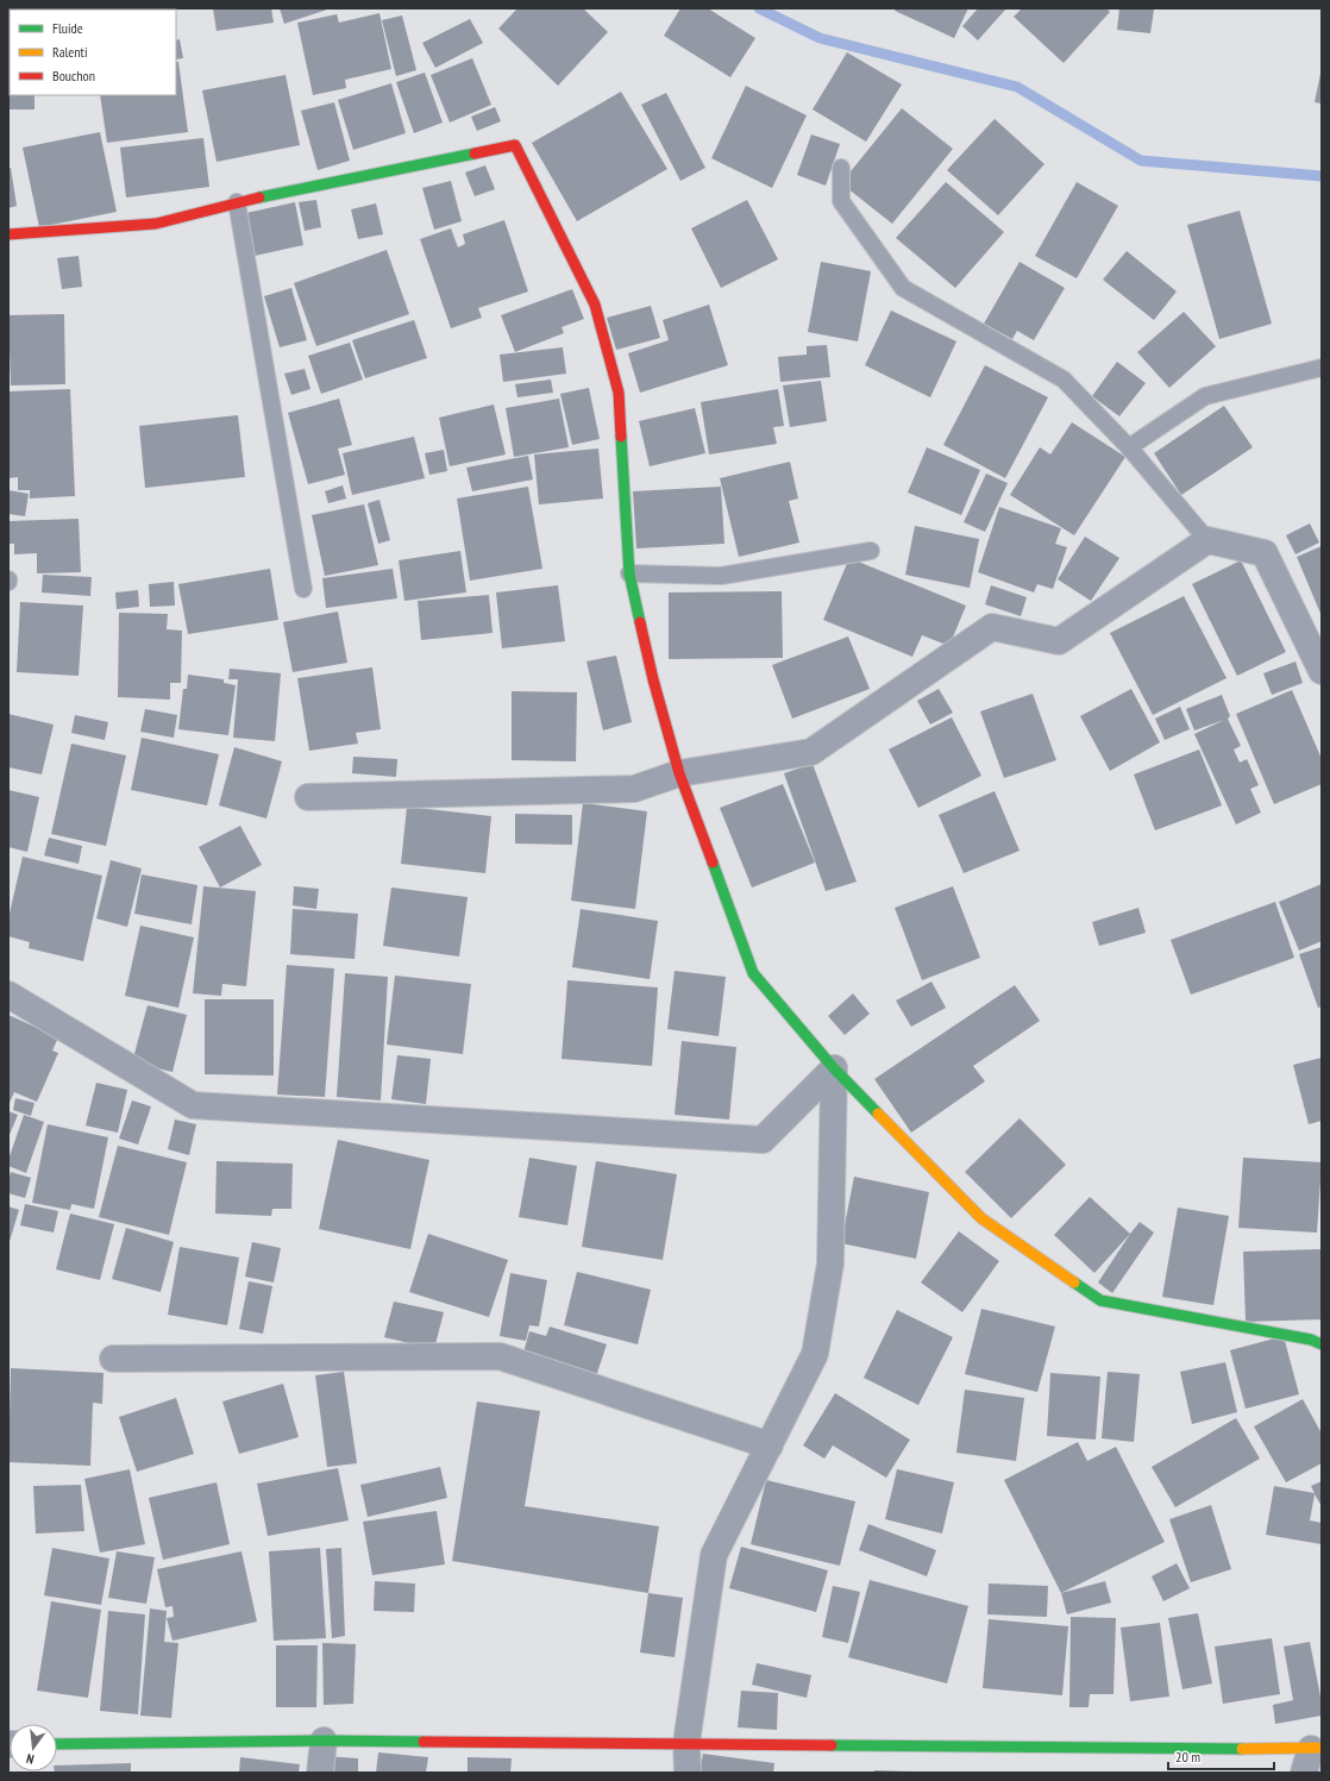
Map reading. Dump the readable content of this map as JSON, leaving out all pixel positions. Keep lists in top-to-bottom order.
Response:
{
  "legend": ["Fluide", "Ralenti", "Bouchon"],
  "scale_bar": "20 m",
  "north": "bottom"
}
